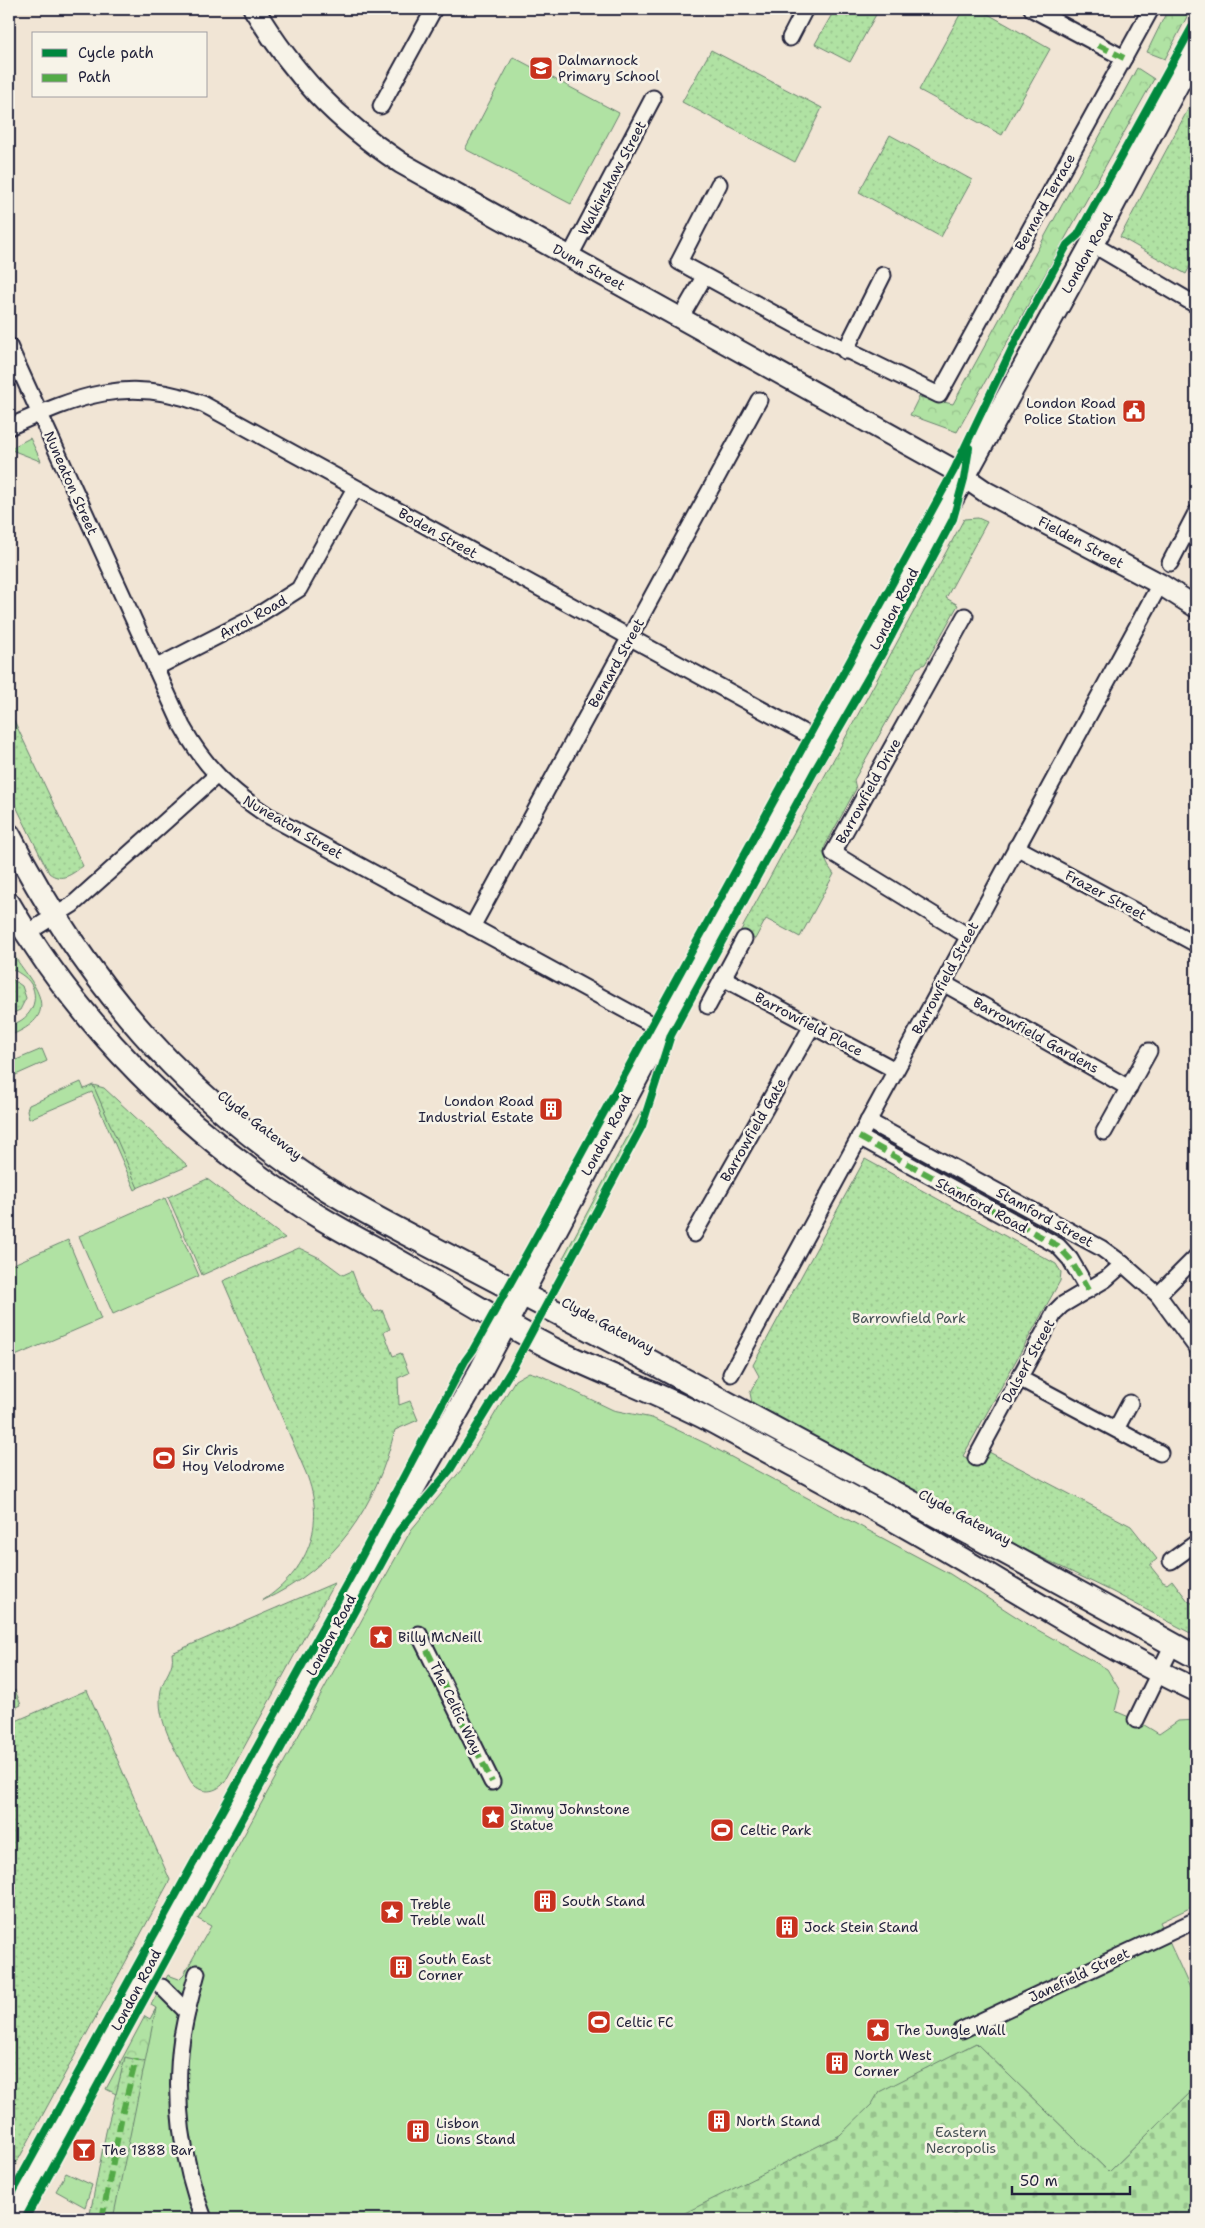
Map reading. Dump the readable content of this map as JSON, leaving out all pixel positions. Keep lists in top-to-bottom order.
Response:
{
  "streets": {
    "main road": [
      "London Road",
      "Dunn Street",
      "Fielden Street",
      "Clyde Gateway"
    ],
    "street": [
      "Walkinshaw Street",
      "Bernard Terrace",
      "Nuneaton Street",
      "Boden Street",
      "Arrol Road",
      "Bernard Street",
      "Barrowfield Drive",
      "Frazer Street",
      "Barrowfield Street",
      "Barrowfield Place",
      "Barrowfield Gardens",
      "Barrowfield Gate",
      "Stamford Road",
      "Stamford Street",
      "Dalserf Street",
      "The Celtic Way",
      "Janefield Street"
    ]
  },
  "crossings": [
    ["Walkinshaw Street", "Dunn Street"],
    ["London Road", "Dunn Street"],
    ["London Road", "Nuneaton Street"],
    ["London Road", "Boden Street"],
    ["London Road", "Fielden Street"],
    ["London Road", "Clyde Gateway"],
    ["Dunn Street", "Fielden Street"],
    ["Nuneaton Street", "Boden Street"],
    ["Nuneaton Street", "Arrol Road"],
    ["Nuneaton Street", "Bernard Street"],
    ["Boden Street", "Arrol Road"],
    ["Boden Street", "Bernard Street"],
    ["Fielden Street", "Barrowfield Street"],
    ["Barrowfield Drive", "Barrowfield Street"],
    ["Frazer Street", "Barrowfield Street"],
    ["Barrowfield Street", "Barrowfield Place"],
    ["Barrowfield Street", "Barrowfield Gardens"],
    ["Barrowfield Street", "Stamford Road"],
    ["Barrowfield Street", "Stamford Street"],
    ["Barrowfield Place", "Barrowfield Gate"],
    ["Stamford Road", "Dalserf Street"],
    ["Stamford Street", "Dalserf Street"]
  ],
  "parks": ["Barrowfield Park", "Eastern Necropolis"],
  "places": {
    "school or university": ["Dalmarnock Primary School"],
    "public building": ["London Road Police Station"],
    "building": [
      "London Road Industrial Estate",
      "South Stand",
      "Jock Stein Stand",
      "South East Corner",
      "North West Corner",
      "North Stand",
      "Lisbon Lions Stand"
    ],
    "sports": ["Sir Chris Hoy Velodrome", "Celtic Park", "Celtic FC"],
    "place": [
      "Billy McNeill",
      "Jimmy Johnstone Statue",
      "Treble Treble wall",
      "The Jungle Wall"
    ],
    "bar": ["The 1888 Bar"]
  },
  "legend": ["Cycle path", "Path"],
  "scale_bar": "50 m"
}
